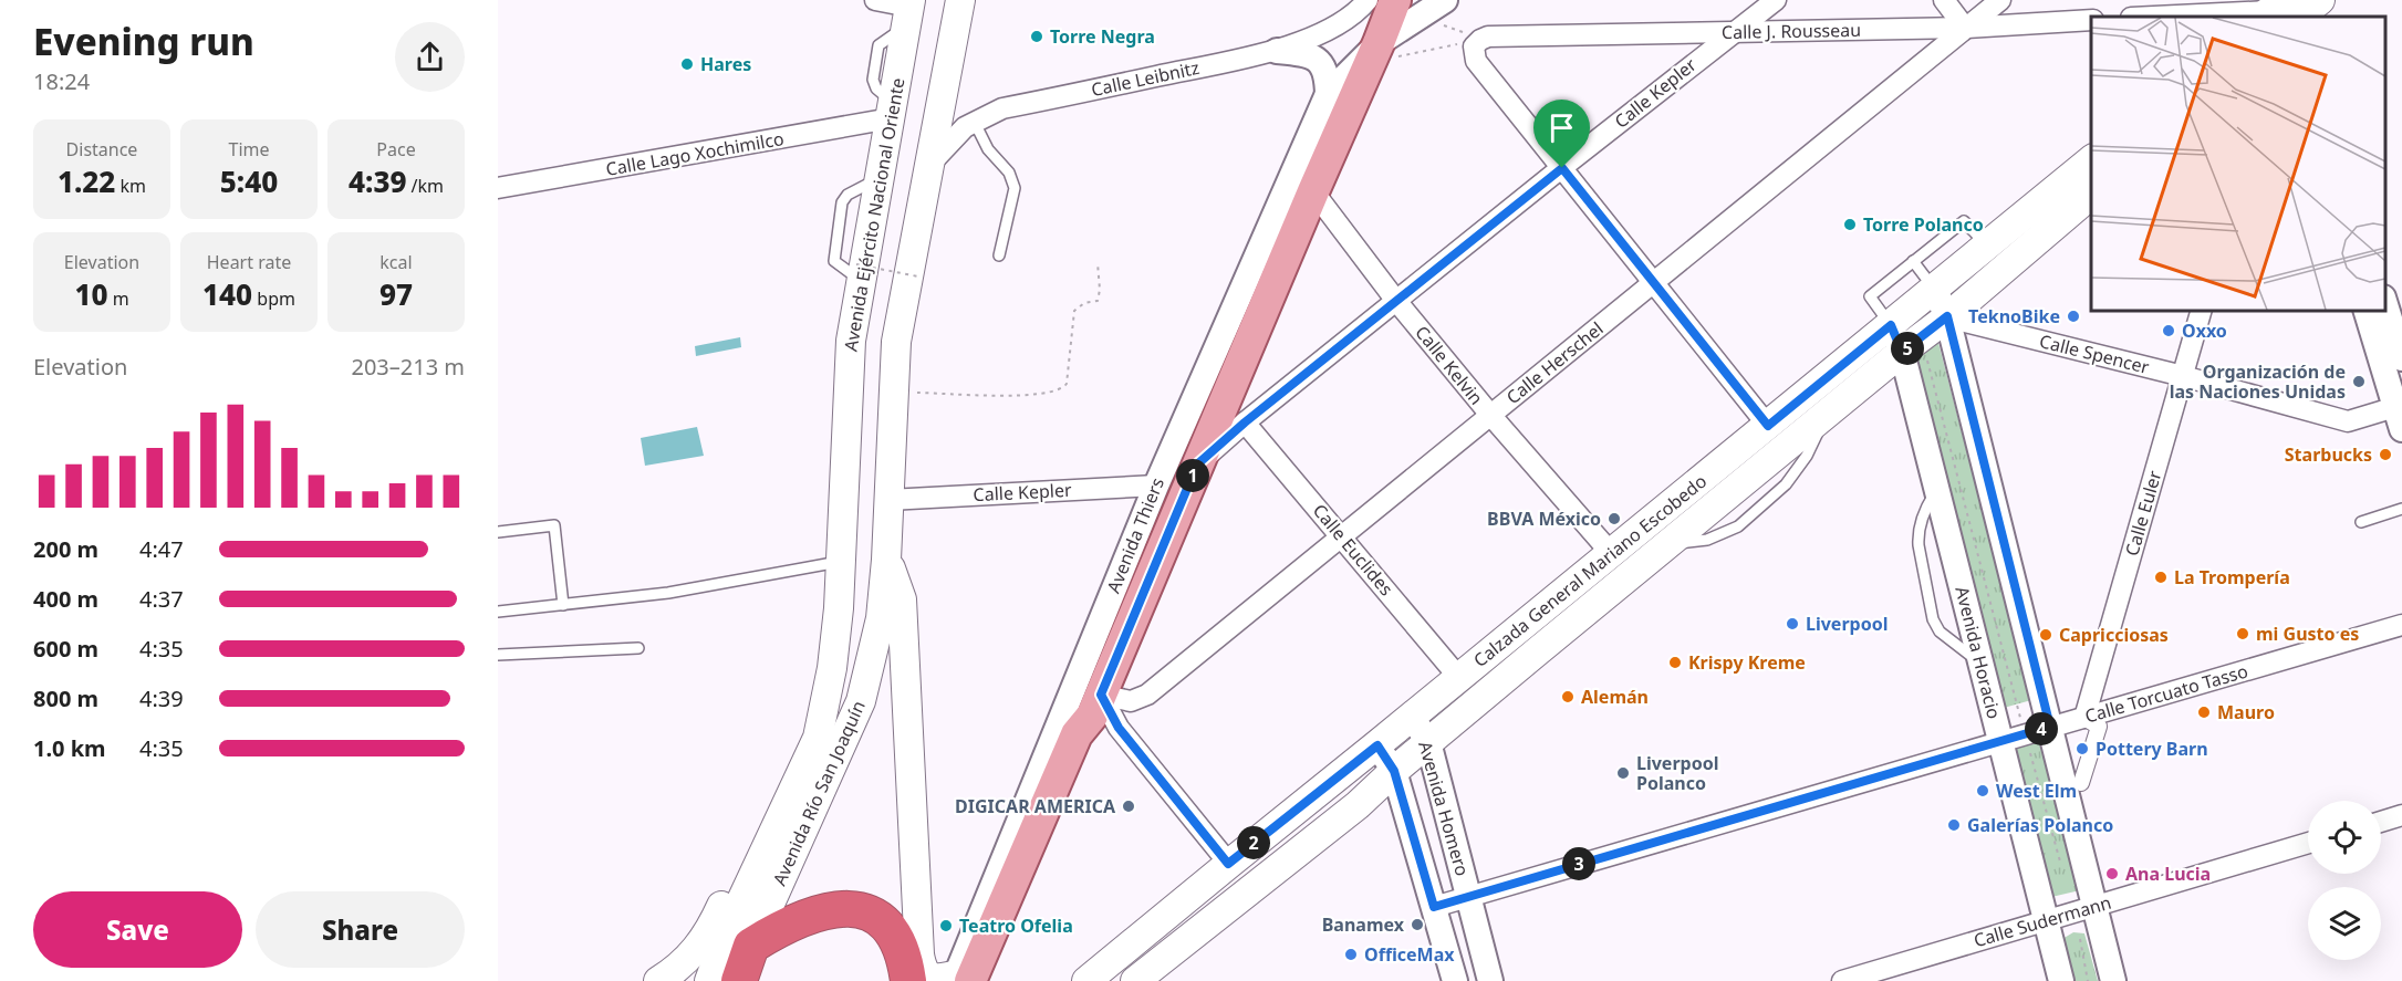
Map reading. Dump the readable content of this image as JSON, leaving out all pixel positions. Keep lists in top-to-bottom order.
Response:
{
  "streets": {
    "highway": ["Avenida Río San Joaquín"],
    "main road": ["Avenida Ejército Nacional Oriente", "Avenida Thiers", "Calzada General Mariano Escobedo"],
    "street": [
      "Calle J. Rousseau",
      "Calle Leibnitz",
      "Calle Kepler",
      "Calle Lago Xochimilco",
      "Calle Spencer",
      "Calle Herschel",
      "Calle Kelvin",
      "Calle Euler",
      "Calle Euclides",
      "Avenida Horacio",
      "Calle Torcuato Tasso",
      "Avenida Homero",
      "Calle Sudermann"
    ]
  },
  "crossings": [
    ["Calle J. Rousseau", "Calle Kepler"],
    ["Calle J. Rousseau", "Calle Herschel"],
    ["Calle Kepler", "Calle Kelvin"],
    ["Calle Kepler", "Avenida Thiers"],
    ["Calle Kepler", "Calle Euclides"],
    ["Calle Lago Xochimilco", "Avenida Ejército Nacional Oriente"],
    ["Avenida Ejército Nacional Oriente", "Avenida Río San Joaquín"],
    ["Calle Spencer", "Calle Euler"],
    ["Calle Spencer", "Calzada General Mariano Escobedo"],
    ["Calle Herschel", "Calle Kelvin"],
    ["Calle Herschel", "Avenida Thiers"],
    ["Calle Herschel", "Calle Euclides"],
    ["Calle Kelvin", "Avenida Thiers"],
    ["Calle Kelvin", "Calzada General Mariano Escobedo"],
    ["Calle Euler", "Calle Torcuato Tasso"],
    ["Calle Euclides", "Calzada General Mariano Escobedo"],
    ["Calzada General Mariano Escobedo", "Avenida Horacio"],
    ["Calzada General Mariano Escobedo", "Avenida Homero"],
    ["Avenida Horacio", "Calle Torcuato Tasso"],
    ["Avenida Horacio", "Calle Sudermann"],
    ["Calle Torcuato Tasso", "Avenida Homero"]
  ],
  "places": [
    "Torre Negra",
    "Hares",
    "Torre Polanco",
    "TeknoBike",
    "Oxxo",
    "Organización de las Naciones Unidas",
    "Starbucks",
    "BBVA México",
    "La Trompería",
    "Liverpool",
    "mi Gusto es",
    "Capricciosas",
    "Krispy Kreme",
    "Alemán",
    "Mauro",
    "Pottery Barn",
    "Liverpool Polanco",
    "West Elm",
    "DIGICAR AMERICA",
    "Galerías Polanco",
    "Ana Lucia",
    "Banamex",
    "Teatro Ofelia",
    "OfficeMax"
  ],
  "page": {
    "heading": ["Evening run", "18:24"],
    "stats": [
      ["Distance", "1.22 km"],
      ["Time", "5:40"],
      ["Pace", "4:39 /km"],
      ["Elevation", "10 m"],
      ["Heart rate", "140 bpm"],
      ["kcal", "97"]
    ],
    "pins": [
      "5",
      "1",
      "4",
      "2",
      "3"
    ],
    "chart": ["Elevation", "203–213 m"],
    "list": [
      {
        "name": "200 m",
        "note": "4:47"
      },
      {
        "name": "400 m",
        "note": "4:37"
      },
      {
        "name": "600 m",
        "note": "4:35"
      },
      {
        "name": "800 m",
        "note": "4:39"
      },
      {
        "name": "1.0 km",
        "note": "4:35"
      }
    ],
    "buttons": ["Save", "Share"]
  }
}
